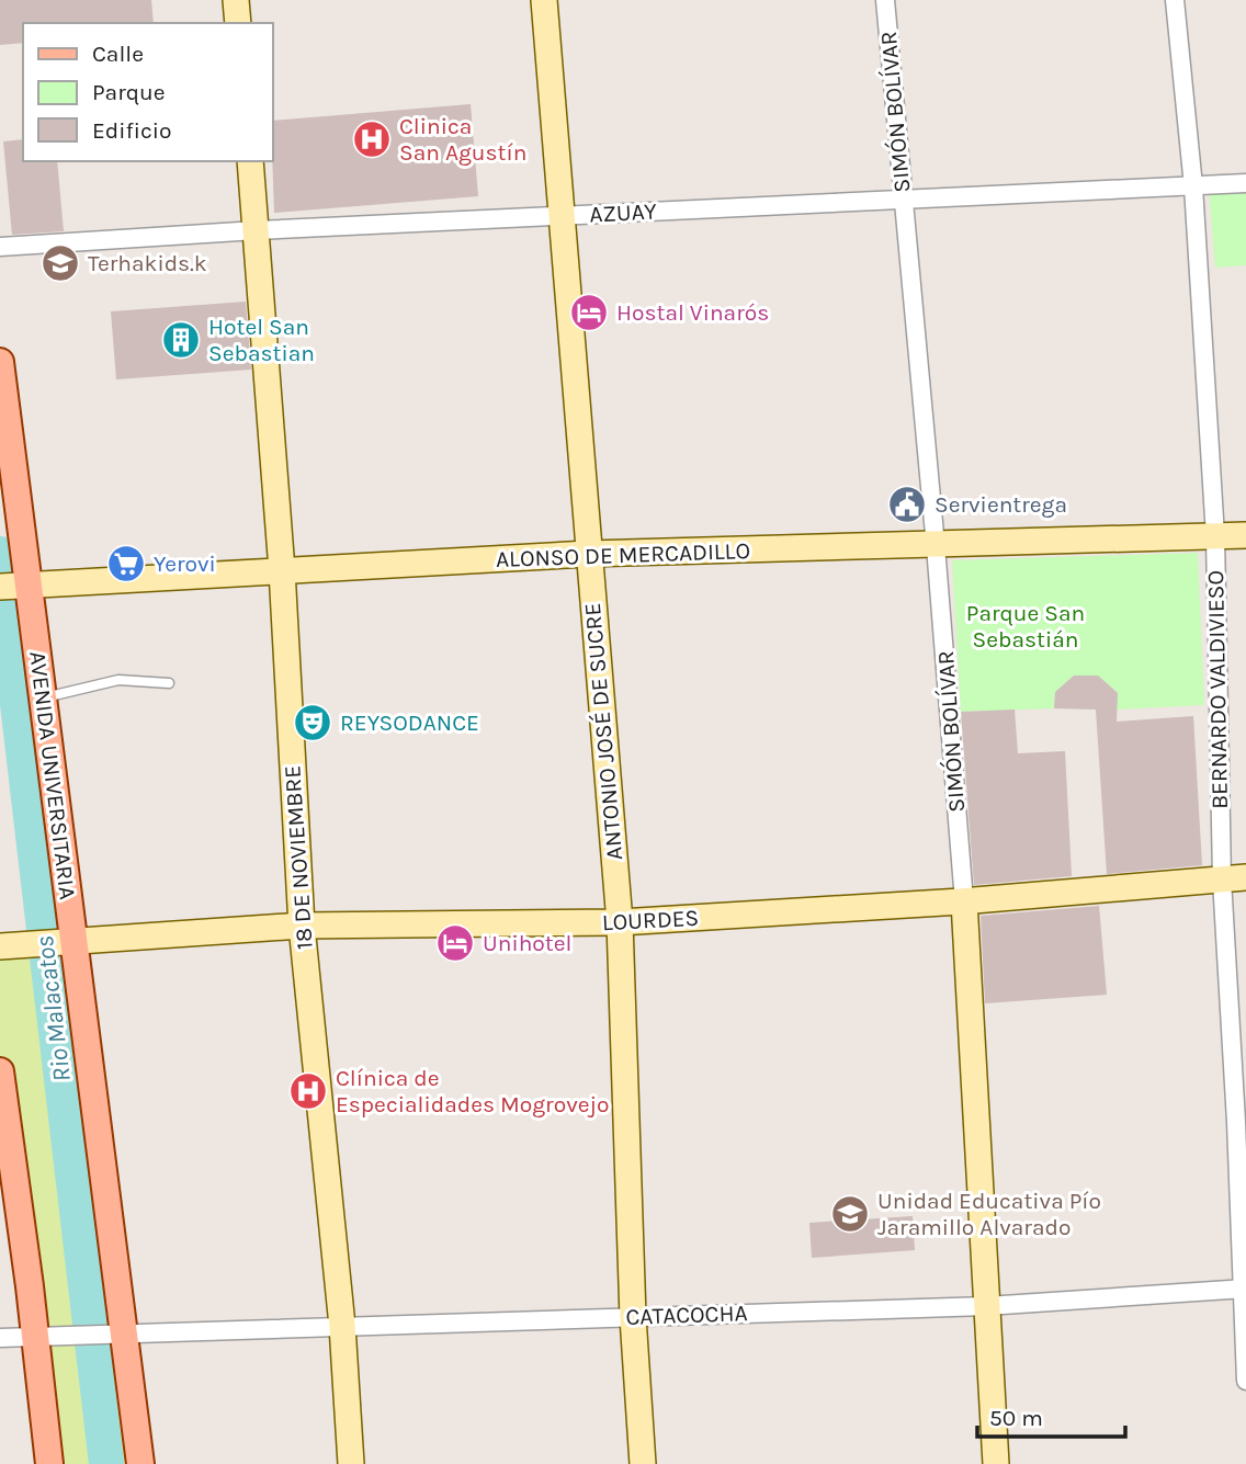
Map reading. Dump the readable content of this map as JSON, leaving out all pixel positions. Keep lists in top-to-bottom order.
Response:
{
  "streets": {
    "main road": ["AVENIDA UNIVERSITARIA"],
    "street": [
      "SIMÓN BOLÍVAR",
      "AZUAY",
      "ALONSO DE MERCADILLO",
      "BERNARDO VALDIVIESO",
      "ANTONIO JOSÉ DE SUCRE",
      "18 DE NOVIEMBRE",
      "LOURDES",
      "CATACOCHA"
    ]
  },
  "crossings": [
    ["SIMÓN BOLÍVAR", "AZUAY"],
    ["SIMÓN BOLÍVAR", "ALONSO DE MERCADILLO"],
    ["SIMÓN BOLÍVAR", "LOURDES"],
    ["SIMÓN BOLÍVAR", "CATACOCHA"],
    ["AZUAY", "BERNARDO VALDIVIESO"],
    ["AZUAY", "ANTONIO JOSÉ DE SUCRE"],
    ["AZUAY", "18 DE NOVIEMBRE"],
    ["ALONSO DE MERCADILLO", "BERNARDO VALDIVIESO"],
    ["ALONSO DE MERCADILLO", "ANTONIO JOSÉ DE SUCRE"],
    ["ALONSO DE MERCADILLO", "AVENIDA UNIVERSITARIA"],
    ["ALONSO DE MERCADILLO", "18 DE NOVIEMBRE"],
    ["BERNARDO VALDIVIESO", "LOURDES"],
    ["BERNARDO VALDIVIESO", "CATACOCHA"],
    ["ANTONIO JOSÉ DE SUCRE", "LOURDES"],
    ["ANTONIO JOSÉ DE SUCRE", "CATACOCHA"],
    ["AVENIDA UNIVERSITARIA", "LOURDES"],
    ["AVENIDA UNIVERSITARIA", "CATACOCHA"],
    ["18 DE NOVIEMBRE", "LOURDES"],
    ["18 DE NOVIEMBRE", "CATACOCHA"]
  ],
  "water": ["Rio Malacatos"],
  "parks": ["Parque San Sebastián"],
  "places": {
    "hospital": ["Clinica San Agustín", "Clínica de Especialidades Mogrovejo"],
    "school or university": ["Terhakids.k", "Unidad Educativa Pío Jaramillo Alvarado"],
    "hotel": ["Hostal Vinarós", "Unihotel"],
    "building": ["Hotel San Sebastian"],
    "public building": ["Servientrega"],
    "supermarket": ["Yerovi"],
    "theatre": ["REYSODANCE"]
  },
  "legend": ["Calle", "Parque", "Edificio"],
  "scale_bar": "50 m"
}
